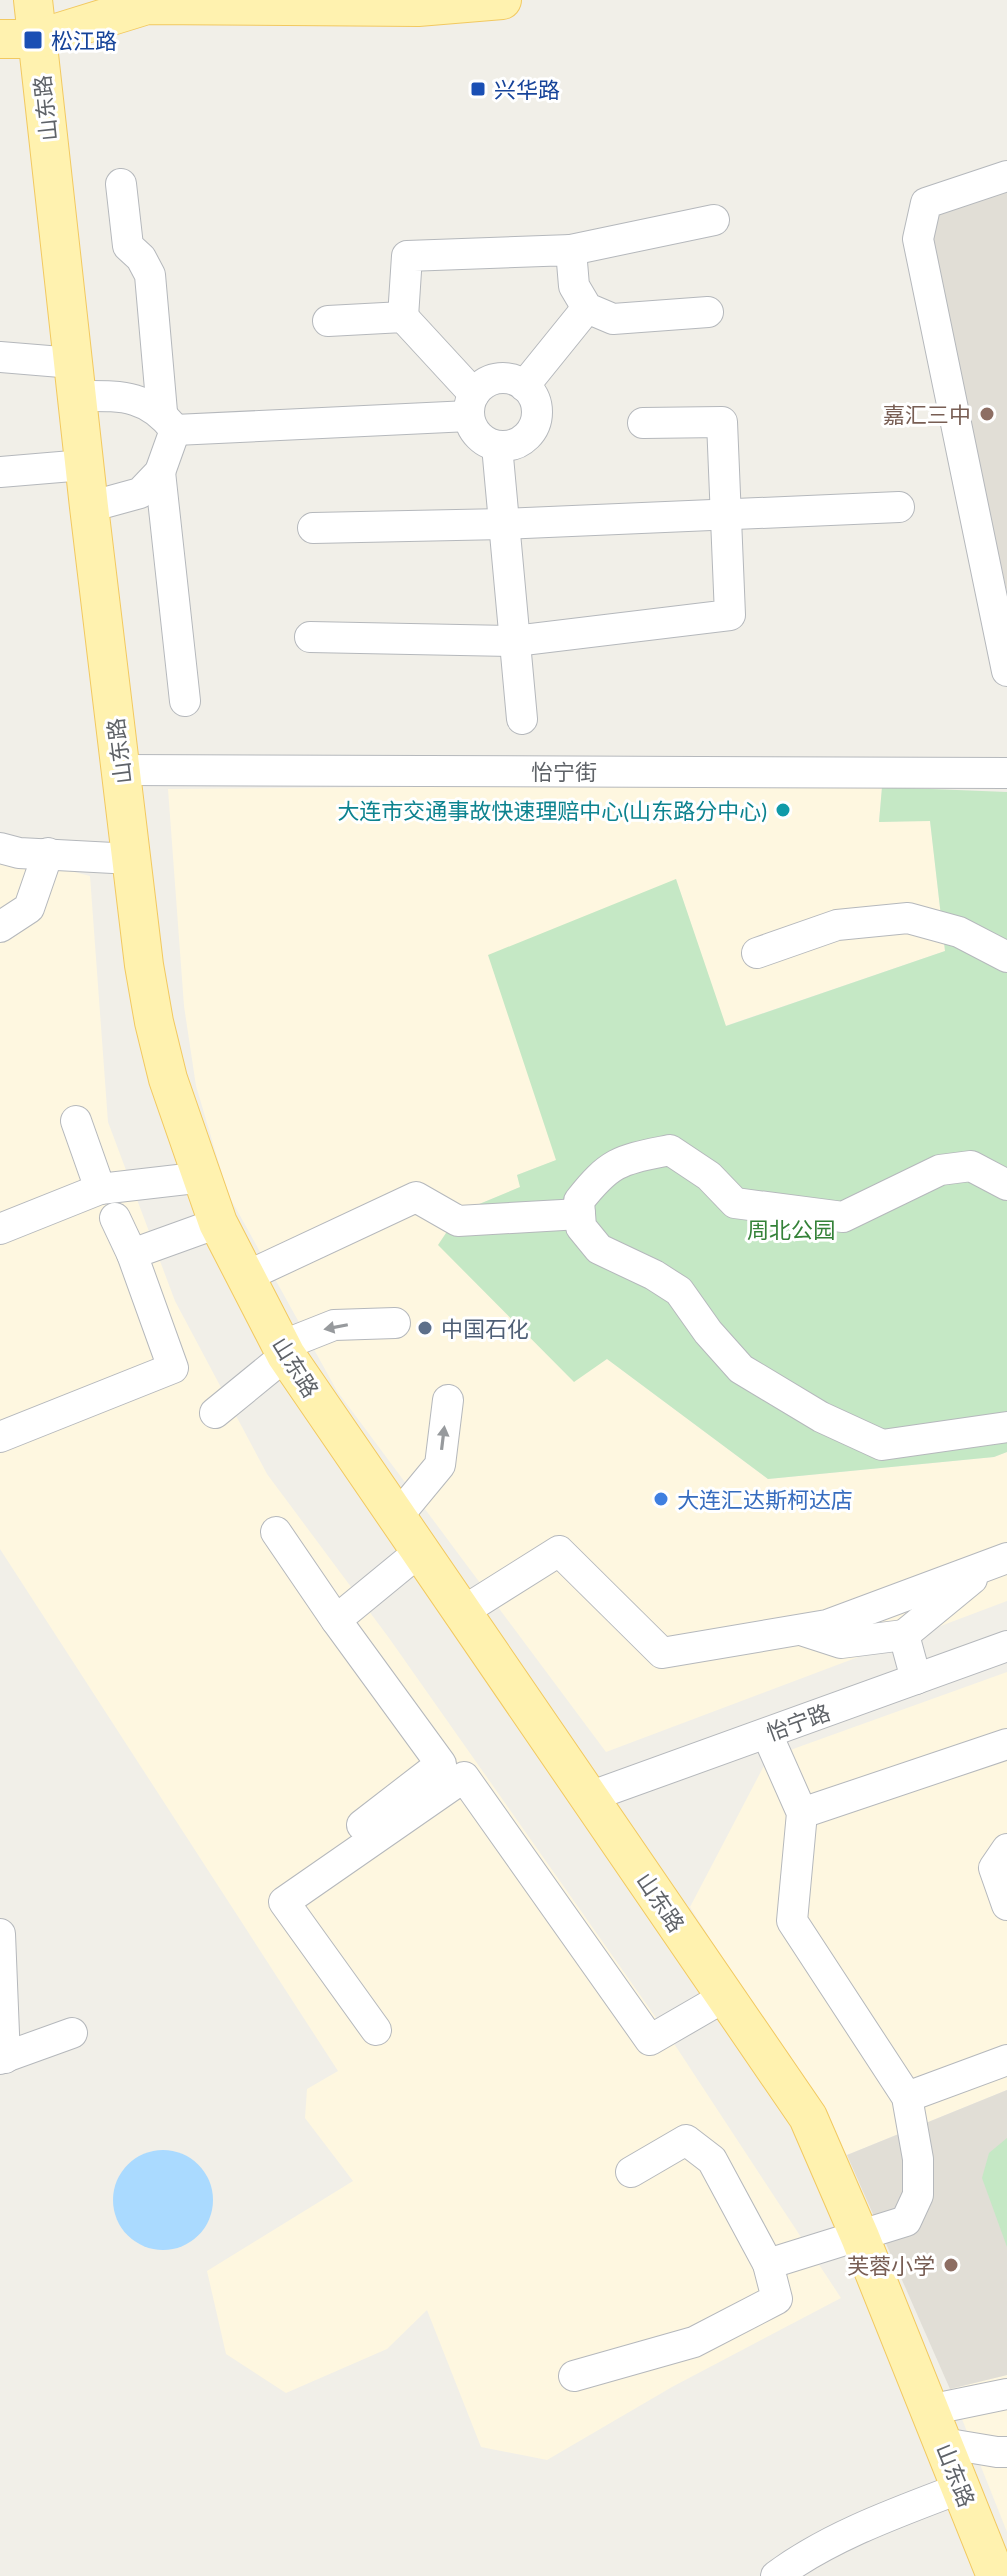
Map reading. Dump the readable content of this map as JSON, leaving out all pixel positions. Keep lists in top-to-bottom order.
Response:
{
  "streets": {
    "main road": ["山东路"],
    "street": ["怡宁街", "怡宁路"]
  },
  "crossings": [
    ["山东路", "怡宁街"],
    ["山东路", "怡宁路"]
  ],
  "parks": ["周北公园"],
  "places": {
    "transit": ["松江路", "兴华路"],
    "other": [
      "嘉汇三中",
      "大连市交通事故快速理赔中心(山东路分中心)",
      "中国石化",
      "大连汇达斯柯达店",
      "芙蓉小学"
    ]
  }
}
